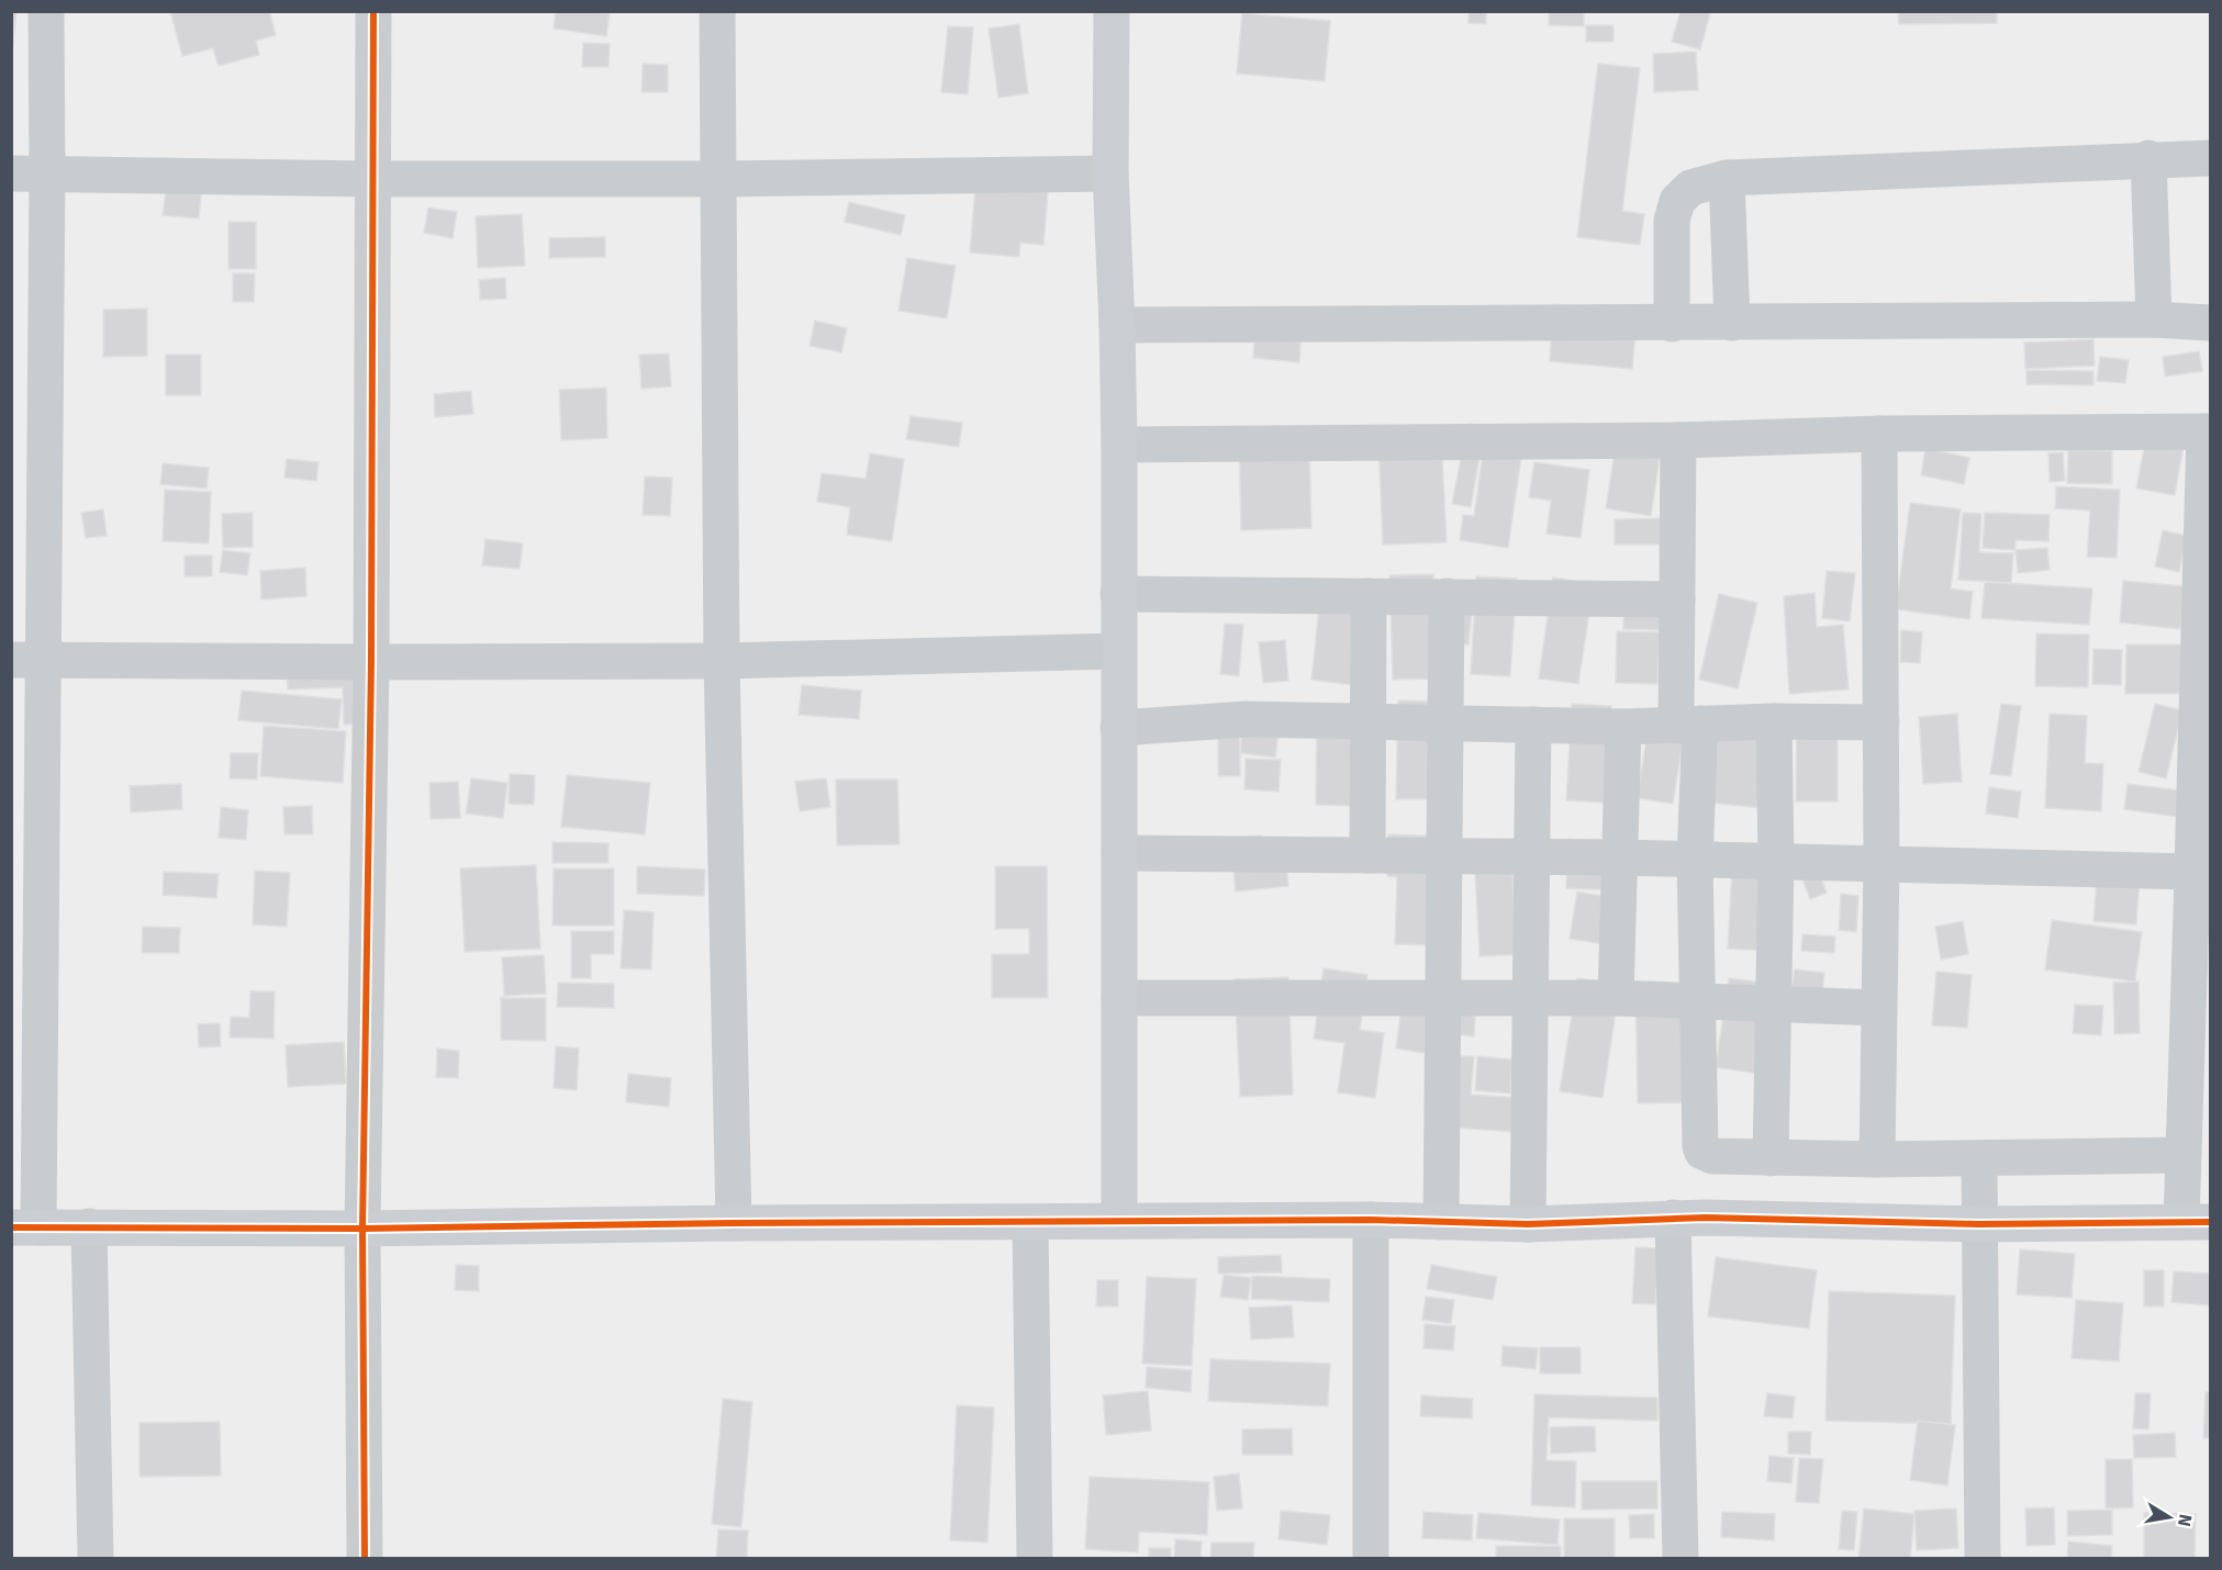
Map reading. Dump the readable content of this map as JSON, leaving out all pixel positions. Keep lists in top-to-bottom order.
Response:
{
  "north": "right"
}
